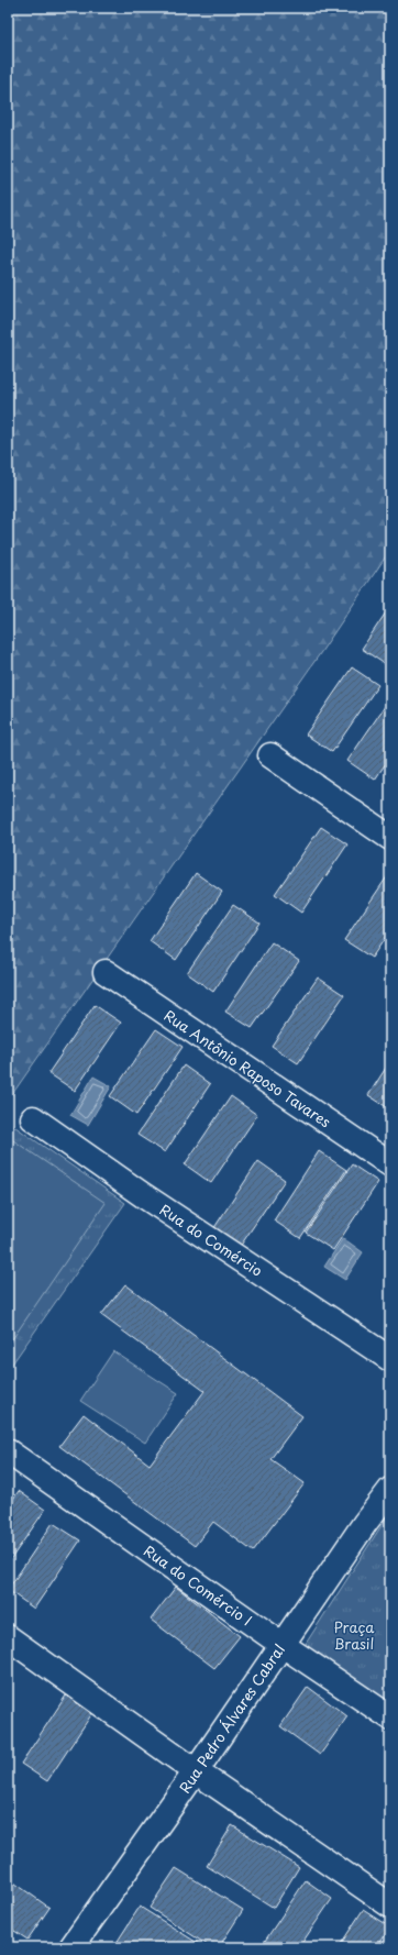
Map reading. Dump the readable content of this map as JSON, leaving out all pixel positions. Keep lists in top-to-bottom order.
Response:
{
  "streets": {
    "street": [
      "Rua Antônio Raposo Tavares",
      "Rua do Comércio",
      "Rua do Comércio I",
      "Rua Pedro Álvares Cabral"
    ]
  },
  "crossings": [
    ["Rua do Comércio I", "Rua Pedro Álvares Cabral"]
  ],
  "parks": ["Praça Brasil"]
}
